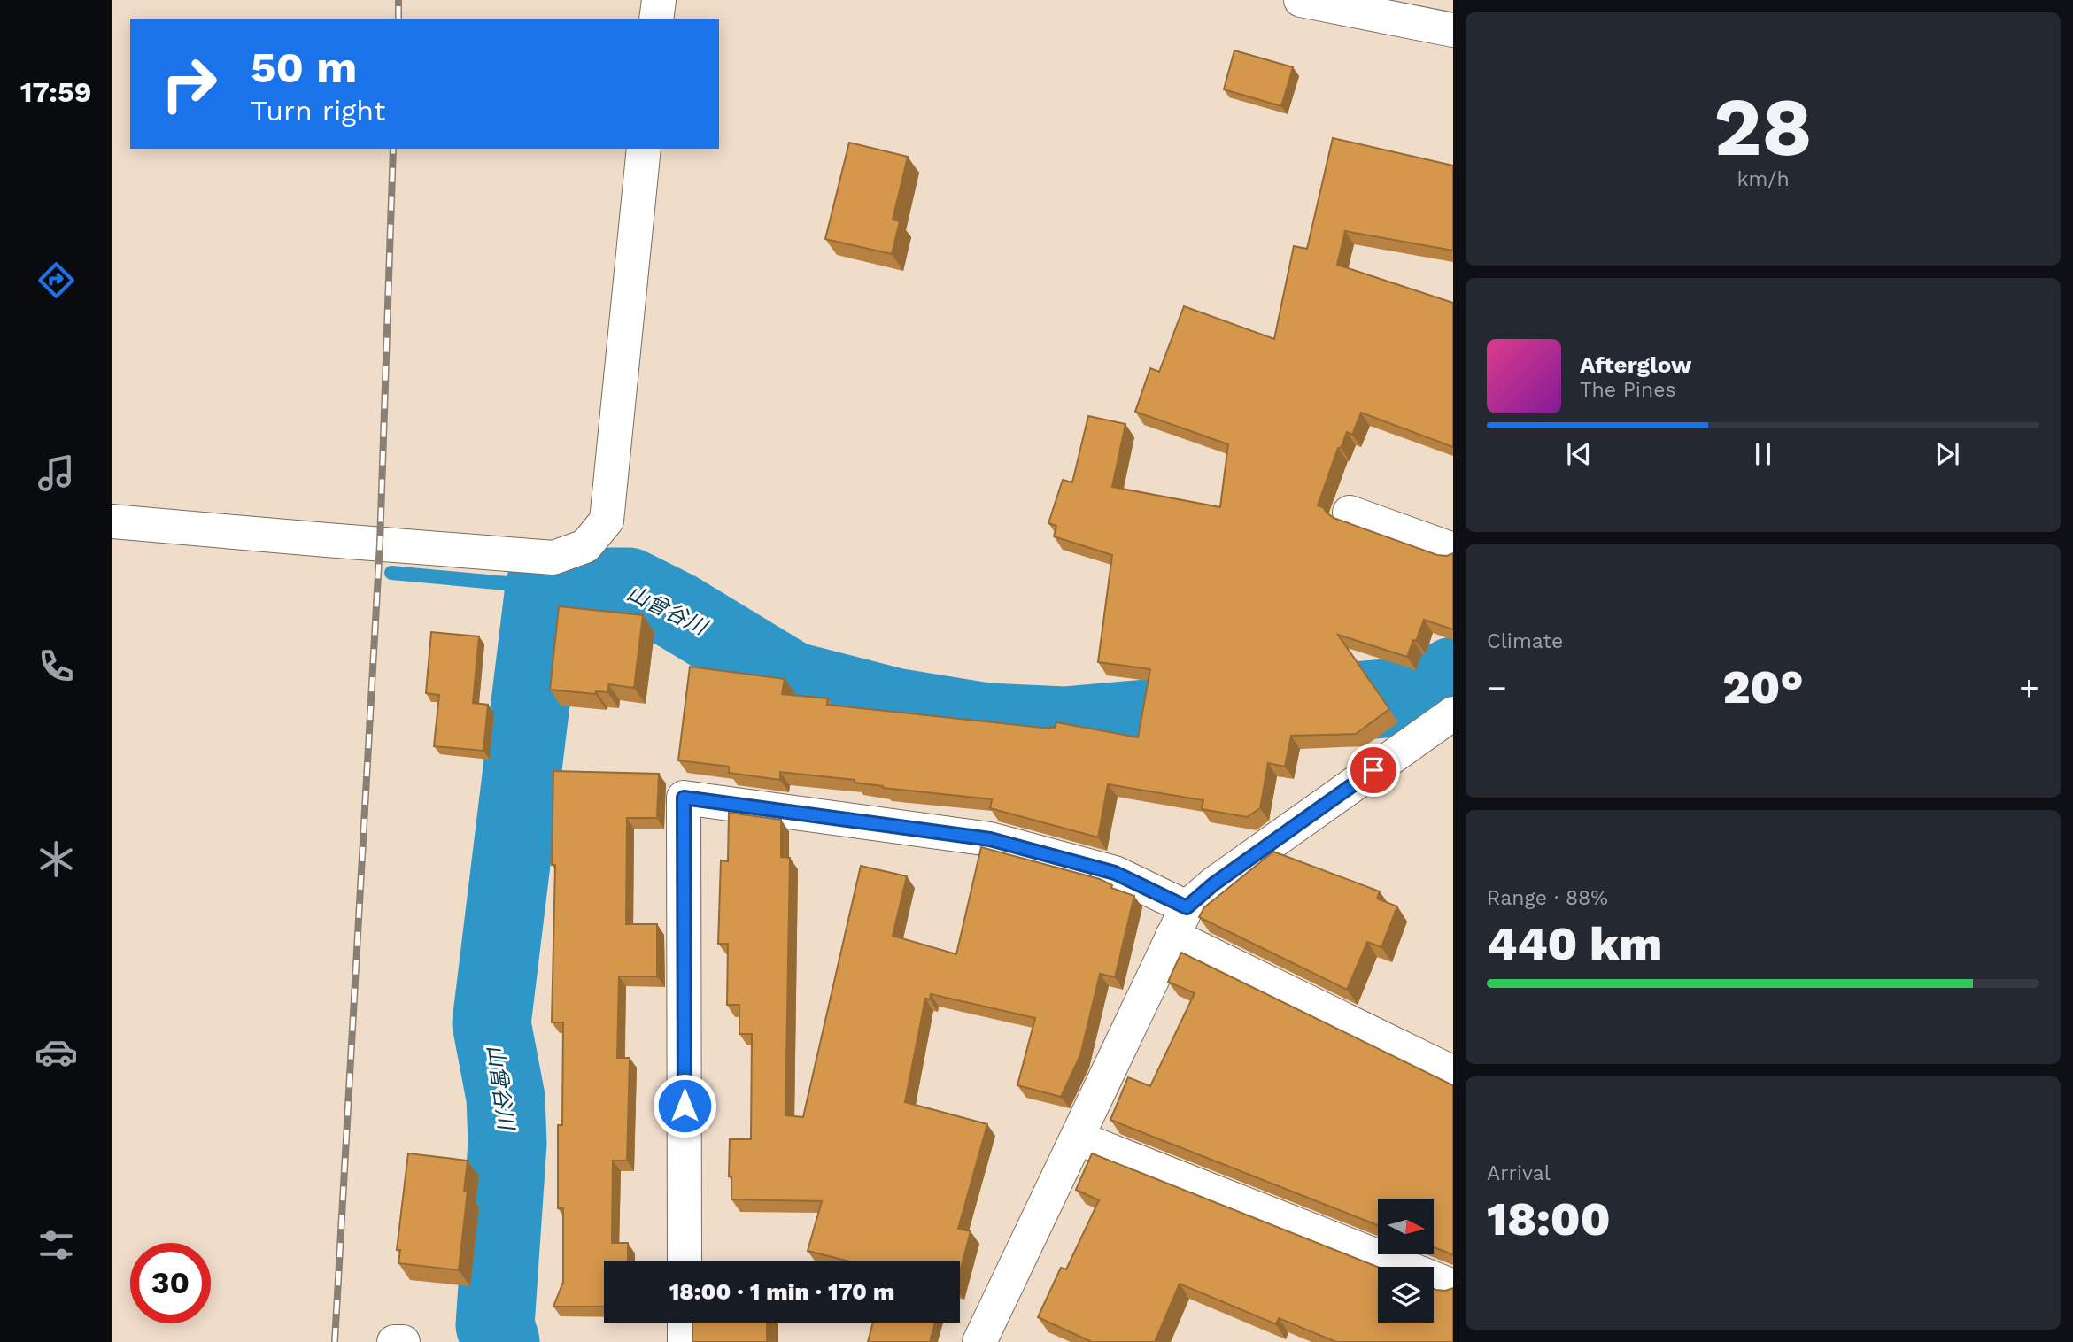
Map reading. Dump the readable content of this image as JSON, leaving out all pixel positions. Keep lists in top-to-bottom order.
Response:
{
  "water": ["山曾谷川"],
  "north": "right",
  "page": {
    "tabs": "17:59",
    "tile": [
      ["28", "km/h"],
      "Climate",
      ["Range · 88%", "440 km"],
      ["Arrival", "18:00"]
    ],
    "turn": ["50 m", "Turn right"],
    "song": ["Afterglow", "The Pines"],
    "heat": ["−", "20°", "+"],
    "limit": "30",
    "trip": "18:00 · 1 min · 170 m"
  }
}
